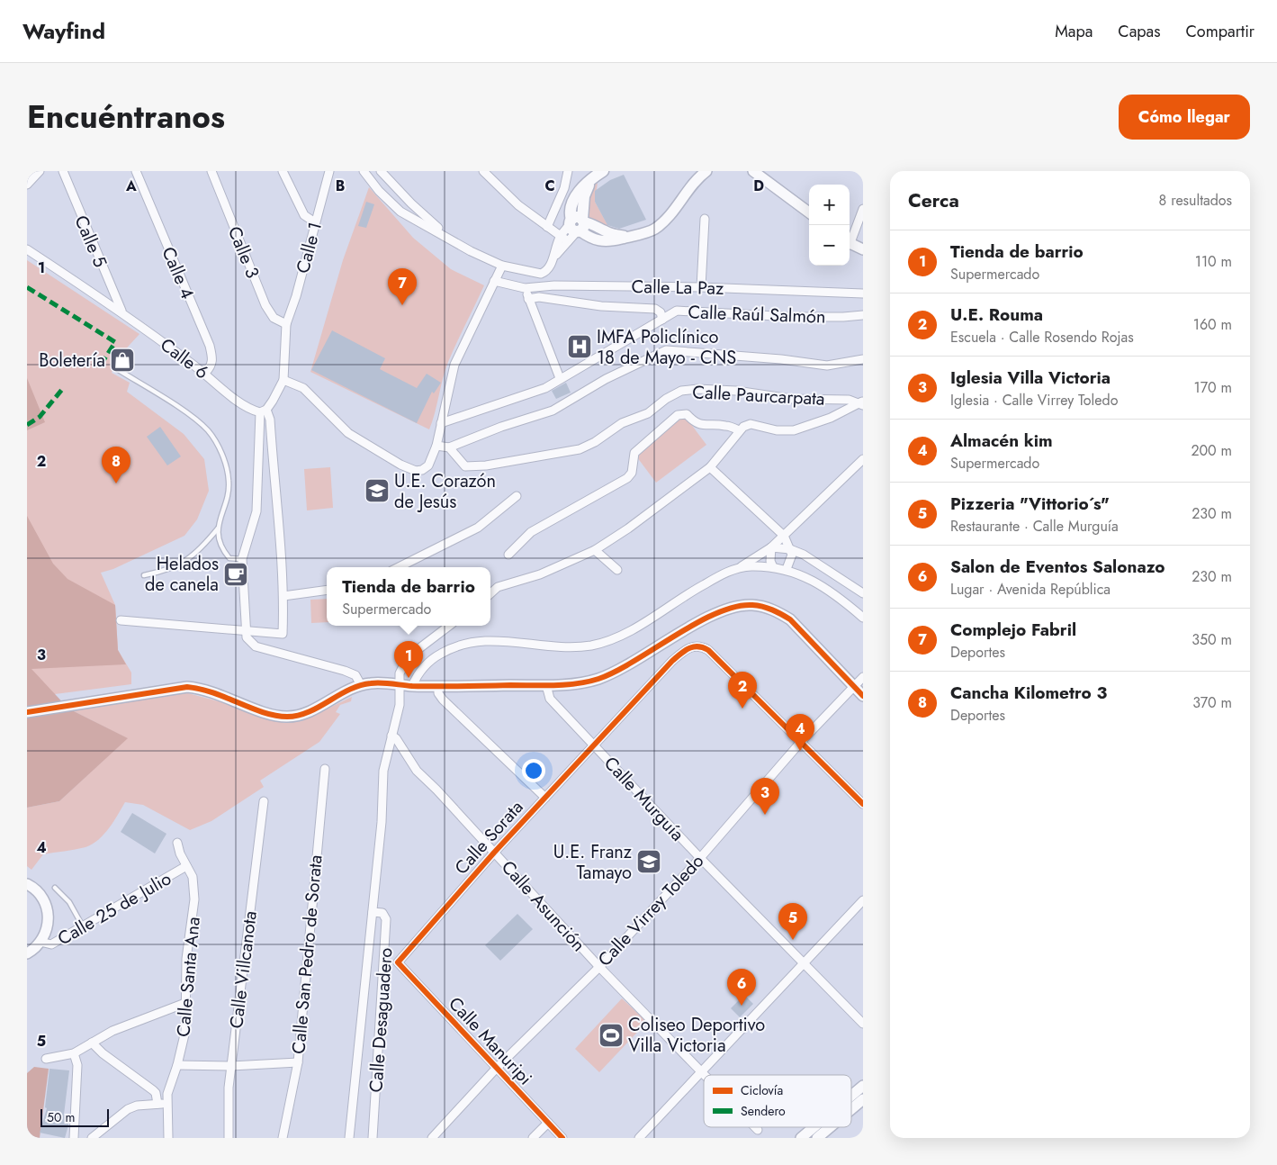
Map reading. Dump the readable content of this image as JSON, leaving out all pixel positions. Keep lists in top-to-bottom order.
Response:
{
  "streets": {
    "street": [
      "Calle 5",
      "Calle 1",
      "Calle 3",
      "Calle 4",
      "Calle La Paz",
      "Calle Raúl Salmón",
      "Calle 6",
      "Calle Paurcarpata",
      "Calle Murguía",
      "Calle Sorata",
      "Calle Asunción",
      "Calle 25 de Julio",
      "Calle Virrey Toledo",
      "Calle San Pedro de Sorata",
      "Calle Villcanota",
      "Calle Santa Ana",
      "Calle Desaguadero",
      "Calle Manuripi"
    ]
  },
  "crossings": [
    ["Calle 5", "Calle 6"],
    ["Calle 1", "Calle 3"],
    ["Calle 4", "Calle 6"],
    ["Calle Murguía", "Calle Sorata"],
    ["Calle Murguía", "Calle Virrey Toledo"],
    ["Calle Sorata", "Calle Asunción"],
    ["Calle Sorata", "Calle Virrey Toledo"],
    ["Calle Sorata", "Calle Manuripi"],
    ["Calle Asunción", "Calle Virrey Toledo"],
    ["Calle Asunción", "Calle Desaguadero"],
    ["Calle 25 de Julio", "Calle Santa Ana"],
    ["Calle Virrey Toledo", "Calle Manuripi"]
  ],
  "places": {
    "hospital": ["IMFA Policlínico 18 de Mayo - CNS"],
    "shop": ["Boletería"],
    "school or university": ["U.E. Corazón de Jesús", "U.E. Franz Tamayo"],
    "cafe": ["Helados de canela"],
    "sports": ["Coliseo Deportivo Villa Victoria"]
  },
  "legend": ["Ciclovía", "Sendero"],
  "scale_bar": "50 m",
  "page": {
    "header": "Wayfind",
    "nav": ["Mapa", "Capas", "Compartir"],
    "title": "Encuéntranos",
    "buttons": "Cómo llegar",
    "heading": ["Cerca", "8 resultados"],
    "map_buttons": ["+", "−"],
    "list": [
      {
        "mark": "1",
        "name": "Tienda de barrio",
        "note": "Supermercado",
        "value": "110 m"
      },
      {
        "mark": "2",
        "name": "U.E. Rouma",
        "note": "Escuela · Calle Rosendo Rojas",
        "value": "160 m"
      },
      {
        "mark": "3",
        "name": "Iglesia Villa Victoria",
        "note": "Iglesia · Calle Virrey Toledo",
        "value": "170 m"
      },
      {
        "mark": "4",
        "name": "Almacén kim",
        "note": "Supermercado",
        "value": "200 m"
      },
      {
        "mark": "5",
        "name": "Pizzeria \"Vittorio´s\"",
        "note": "Restaurante · Calle Murguía",
        "value": "230 m"
      },
      {
        "mark": "6",
        "name": "Salon de Eventos Salonazo",
        "note": "Lugar · Avenida República",
        "value": "230 m"
      },
      {
        "mark": "7",
        "name": "Complejo Fabril",
        "note": "Deportes",
        "value": "350 m"
      },
      {
        "mark": "8",
        "name": "Cancha Kilometro 3",
        "note": "Deportes",
        "value": "370 m"
      }
    ],
    "pins": [
      "7",
      "8",
      "1",
      "2",
      "4",
      "3",
      "5",
      "6"
    ],
    "popup": ["Tienda de barrio", "Supermercado"],
    "scale": "50 m"
  },
  "grid": {
    "columns": [
      "A",
      "B",
      "C",
      "D"
    ],
    "rows": [
      "1",
      "2",
      "3",
      "4",
      "5"
    ]
  }
}
